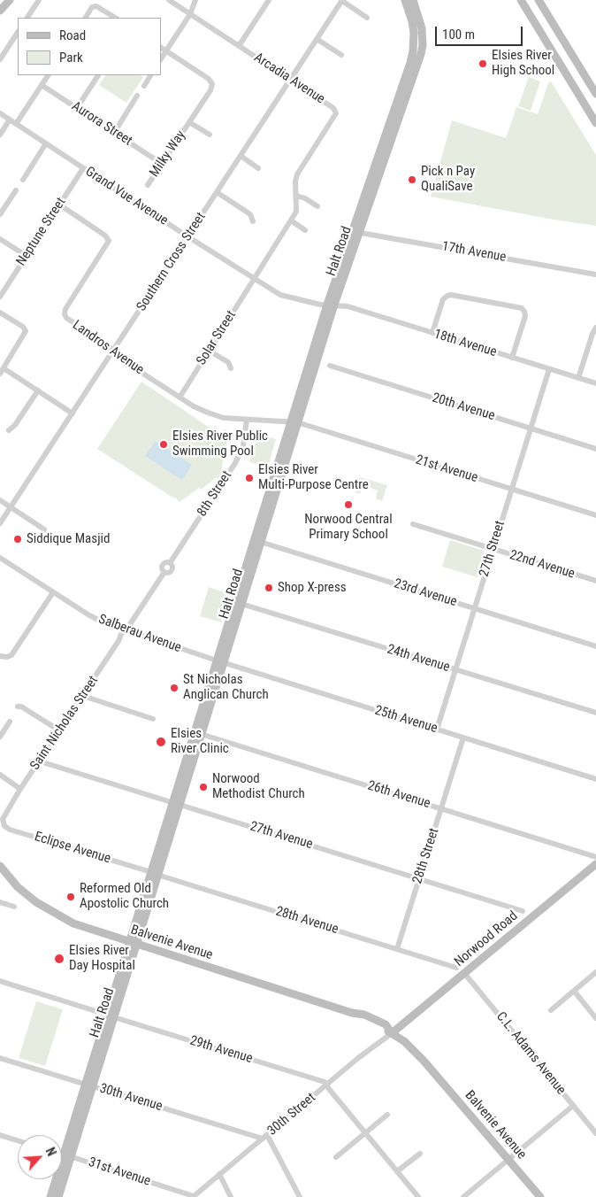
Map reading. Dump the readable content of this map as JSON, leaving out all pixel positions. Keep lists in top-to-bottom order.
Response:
{
  "streets": {
    "street": [
      "Arcadia Avenue",
      "Aurora Street",
      "Milky Way",
      "Grand Vue Avenue",
      "Neptune Street",
      "Halt Road",
      "17th Avenue",
      "Southern Cross Street",
      "Solar Street",
      "18th Avenue",
      "Landros Avenue",
      "20th Avenue",
      "21st Avenue",
      "8th Street",
      "27th Street",
      "22nd Avenue",
      "23rd Avenue",
      "Salberau Avenue",
      "24th Avenue",
      "25th Avenue",
      "Saint Nicholas Street",
      "26th Avenue",
      "27th Avenue",
      "Eclipse Avenue",
      "28th Street",
      "28th Avenue",
      "Norwood Road",
      "Balvenie Avenue",
      "29th Avenue",
      "C.L. Adams Avenue",
      "30th Avenue",
      "30th Street",
      "31st Avenue"
    ]
  },
  "crossings": [
    ["Arcadia Avenue", "Grand Vue Avenue"],
    ["Arcadia Avenue", "Southern Cross Street"],
    ["Arcadia Avenue", "Solar Street"],
    ["Aurora Street", "Milky Way"],
    ["Grand Vue Avenue", "Neptune Street"],
    ["Grand Vue Avenue", "Halt Road"],
    ["Grand Vue Avenue", "Southern Cross Street"],
    ["Grand Vue Avenue", "Solar Street"],
    ["Grand Vue Avenue", "18th Avenue"],
    ["Neptune Street", "Landros Avenue"],
    ["Halt Road", "17th Avenue"],
    ["Halt Road", "18th Avenue"],
    ["Halt Road", "Landros Avenue"],
    ["Halt Road", "21st Avenue"],
    ["Halt Road", "23rd Avenue"],
    ["Halt Road", "Salberau Avenue"],
    ["Halt Road", "24th Avenue"],
    ["Halt Road", "25th Avenue"],
    ["Halt Road", "26th Avenue"],
    ["Halt Road", "27th Avenue"],
    ["Halt Road", "Eclipse Avenue"],
    ["Halt Road", "28th Avenue"],
    ["Halt Road", "Balvenie Avenue"],
    ["Halt Road", "29th Avenue"],
    ["Halt Road", "30th Avenue"],
    ["Halt Road", "31st Avenue"],
    ["Southern Cross Street", "Landros Avenue"],
    ["Solar Street", "Landros Avenue"],
    ["18th Avenue", "27th Street"],
    ["Landros Avenue", "21st Avenue"],
    ["Landros Avenue", "8th Street"],
    ["20th Avenue", "27th Street"],
    ["21st Avenue", "27th Street"],
    ["8th Street", "Salberau Avenue"],
    ["8th Street", "Saint Nicholas Street"],
    ["27th Street", "22nd Avenue"],
    ["27th Street", "23rd Avenue"],
    ["27th Street", "24th Avenue"],
    ["27th Street", "25th Avenue"],
    ["Salberau Avenue", "25th Avenue"],
    ["Salberau Avenue", "Saint Nicholas Street"],
    ["25th Avenue", "28th Street"],
    ["Saint Nicholas Street", "27th Avenue"],
    ["Saint Nicholas Street", "Eclipse Avenue"],
    ["26th Avenue", "28th Street"],
    ["27th Avenue", "28th Street"],
    ["Eclipse Avenue", "28th Avenue"],
    ["28th Street", "28th Avenue"],
    ["Norwood Road", "Balvenie Avenue"],
    ["Norwood Road", "C.L. Adams Avenue"],
    ["Norwood Road", "30th Street"],
    ["Balvenie Avenue", "30th Street"],
    ["29th Avenue", "30th Street"],
    ["30th Avenue", "30th Street"],
    ["30th Street", "31st Avenue"]
  ],
  "places": [
    "Elsies River High School",
    "Pick n Pay QualiSave",
    "Elsies River Public Swimming Pool",
    "Elsies River Multi-Purpose Centre",
    "Norwood Central Primary School",
    "Siddique Masjid",
    "Shop X-press",
    "St Nicholas Anglican Church",
    "Elsies River Clinic",
    "Norwood Methodist Church",
    "Reformed Old Apostolic Church",
    "Elsies River Day Hospital"
  ],
  "legend": ["Road", "Park"],
  "scale_bar": "100 m",
  "north": "top right"
}
